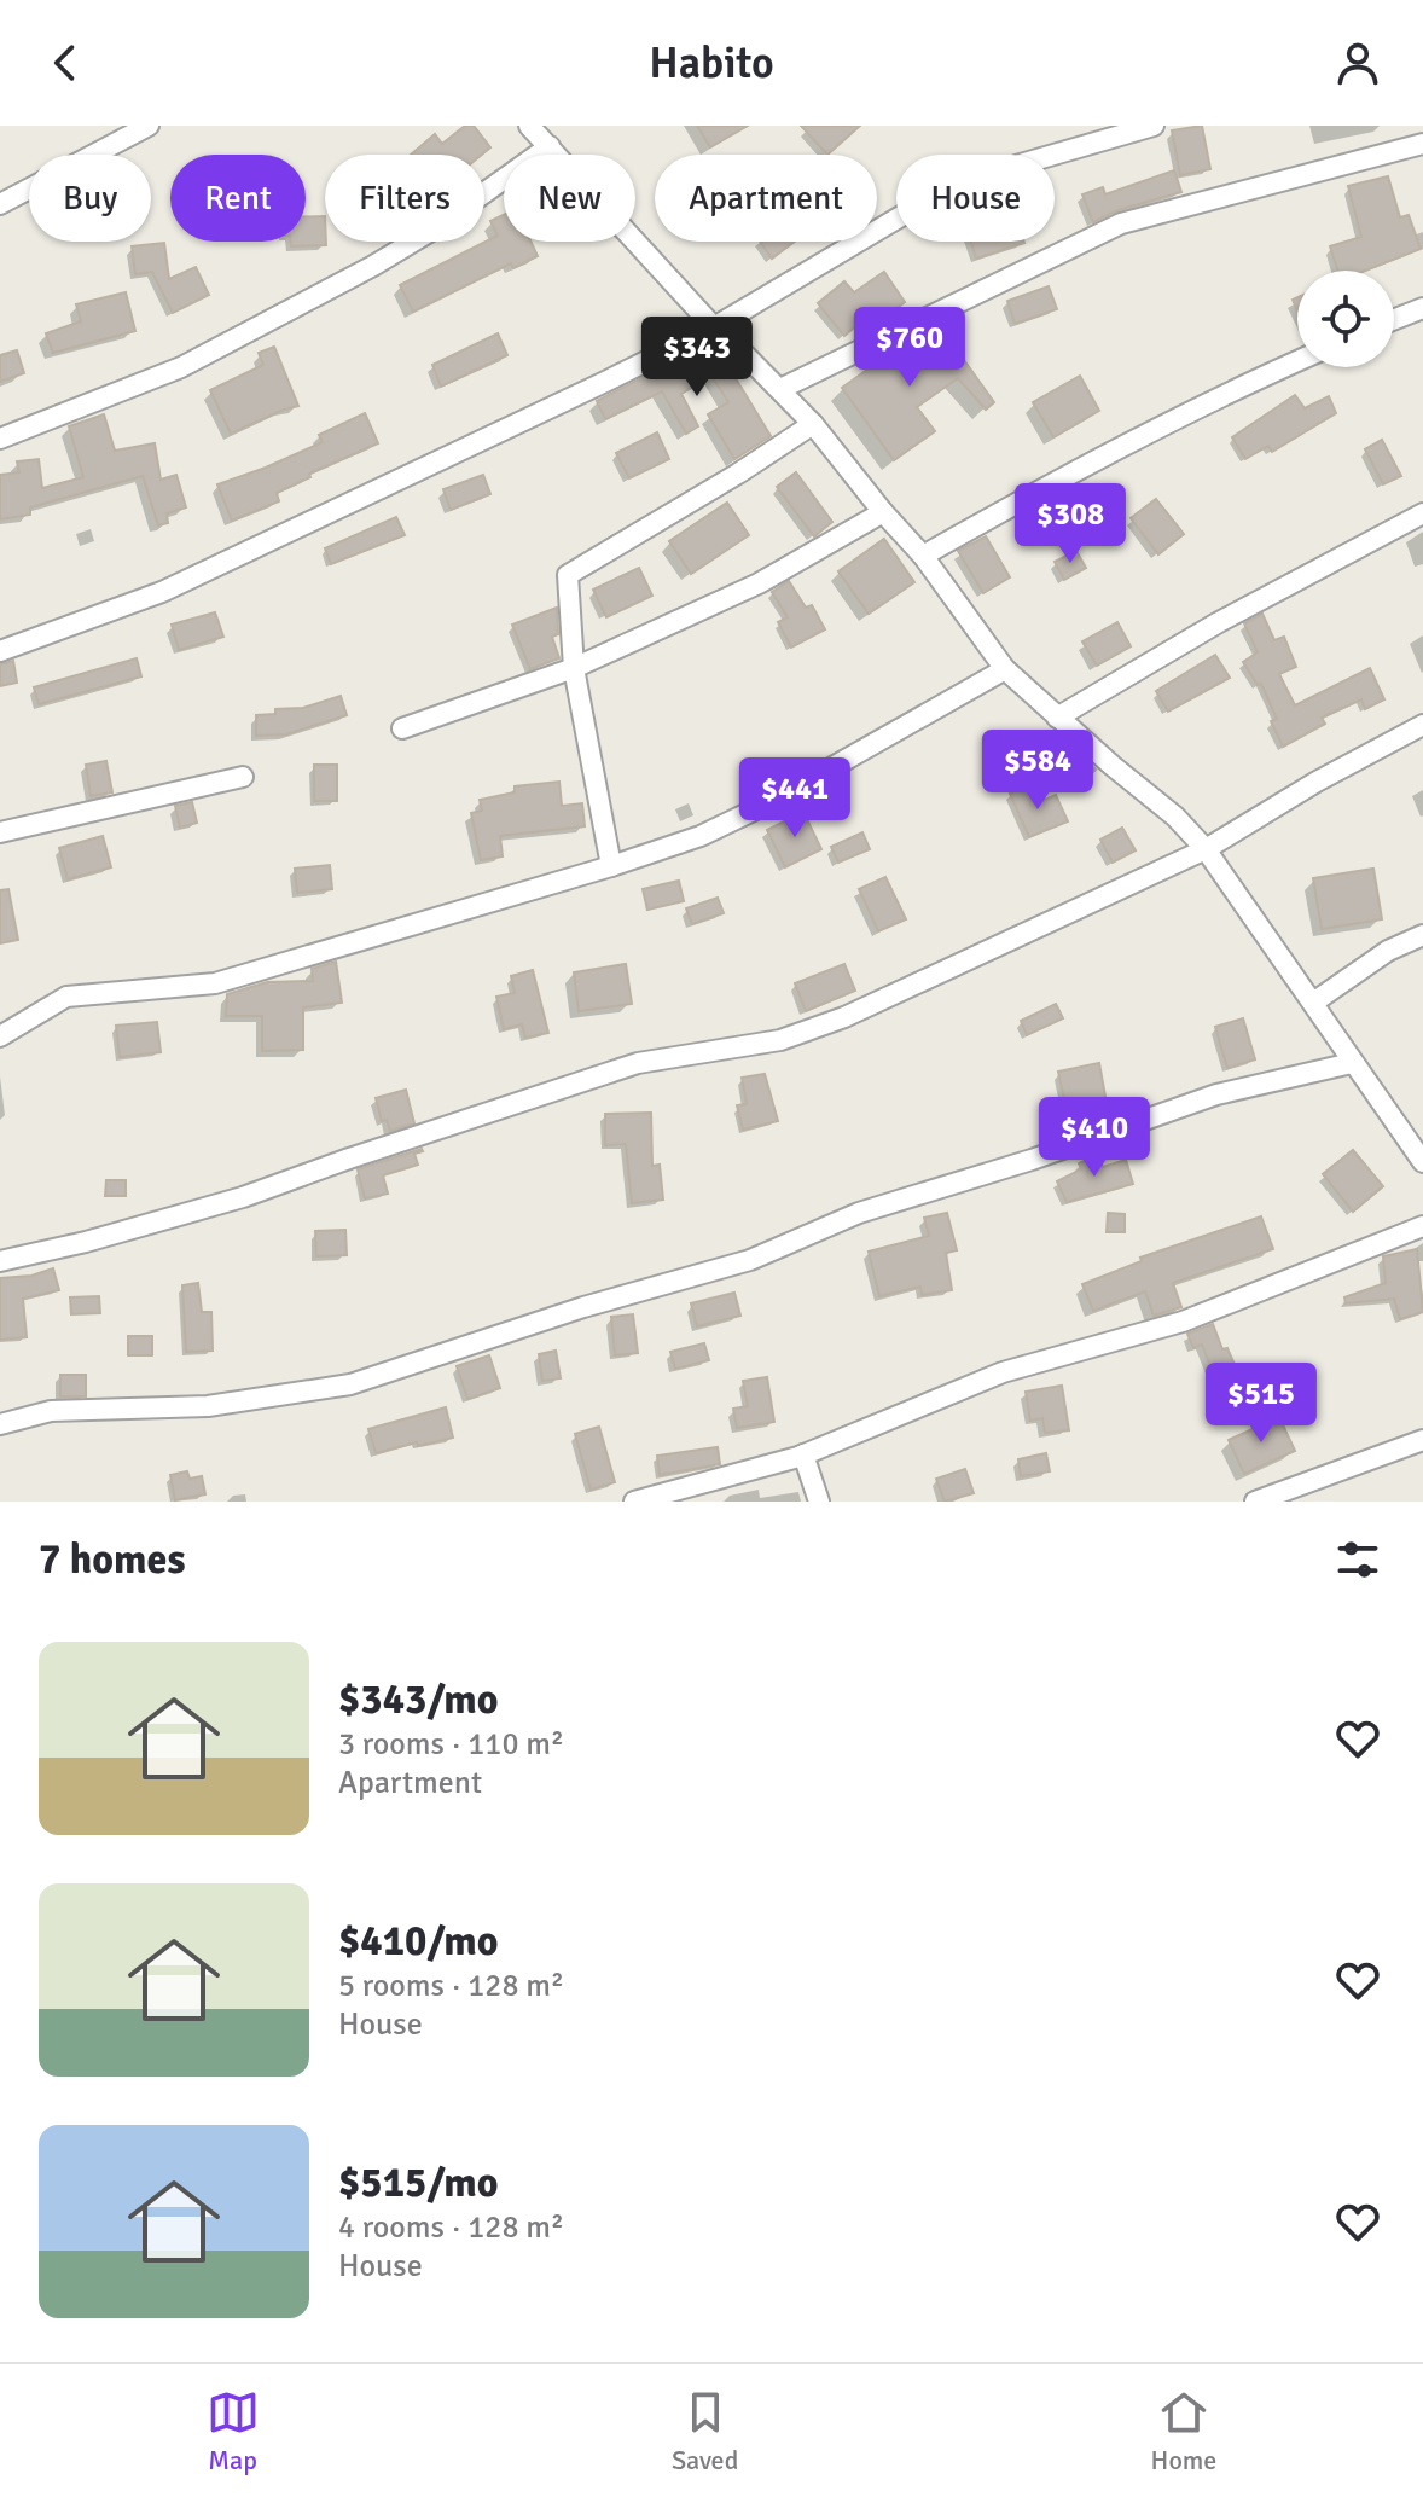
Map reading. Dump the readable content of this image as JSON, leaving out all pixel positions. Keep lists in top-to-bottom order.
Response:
{
  "page": {
    "header": "Habito",
    "chip": [
      "Buy",
      "Rent",
      "Filters",
      "New",
      "Apartment",
      "House"
    ],
    "price": [
      "$760",
      "$343",
      "$308",
      "$584",
      "$441",
      "$410",
      "$515"
    ],
    "heading": "7 homes",
    "list": [
      {
        "name": "$343/mo",
        "note": "3 rooms · 110 m² · Apartment"
      },
      {
        "name": "$410/mo",
        "note": "5 rooms · 128 m² · House"
      },
      {
        "name": "$515/mo",
        "note": "4 rooms · 128 m² · House"
      }
    ],
    "tabs": ["Map", "Saved", "Home"]
  }
}
